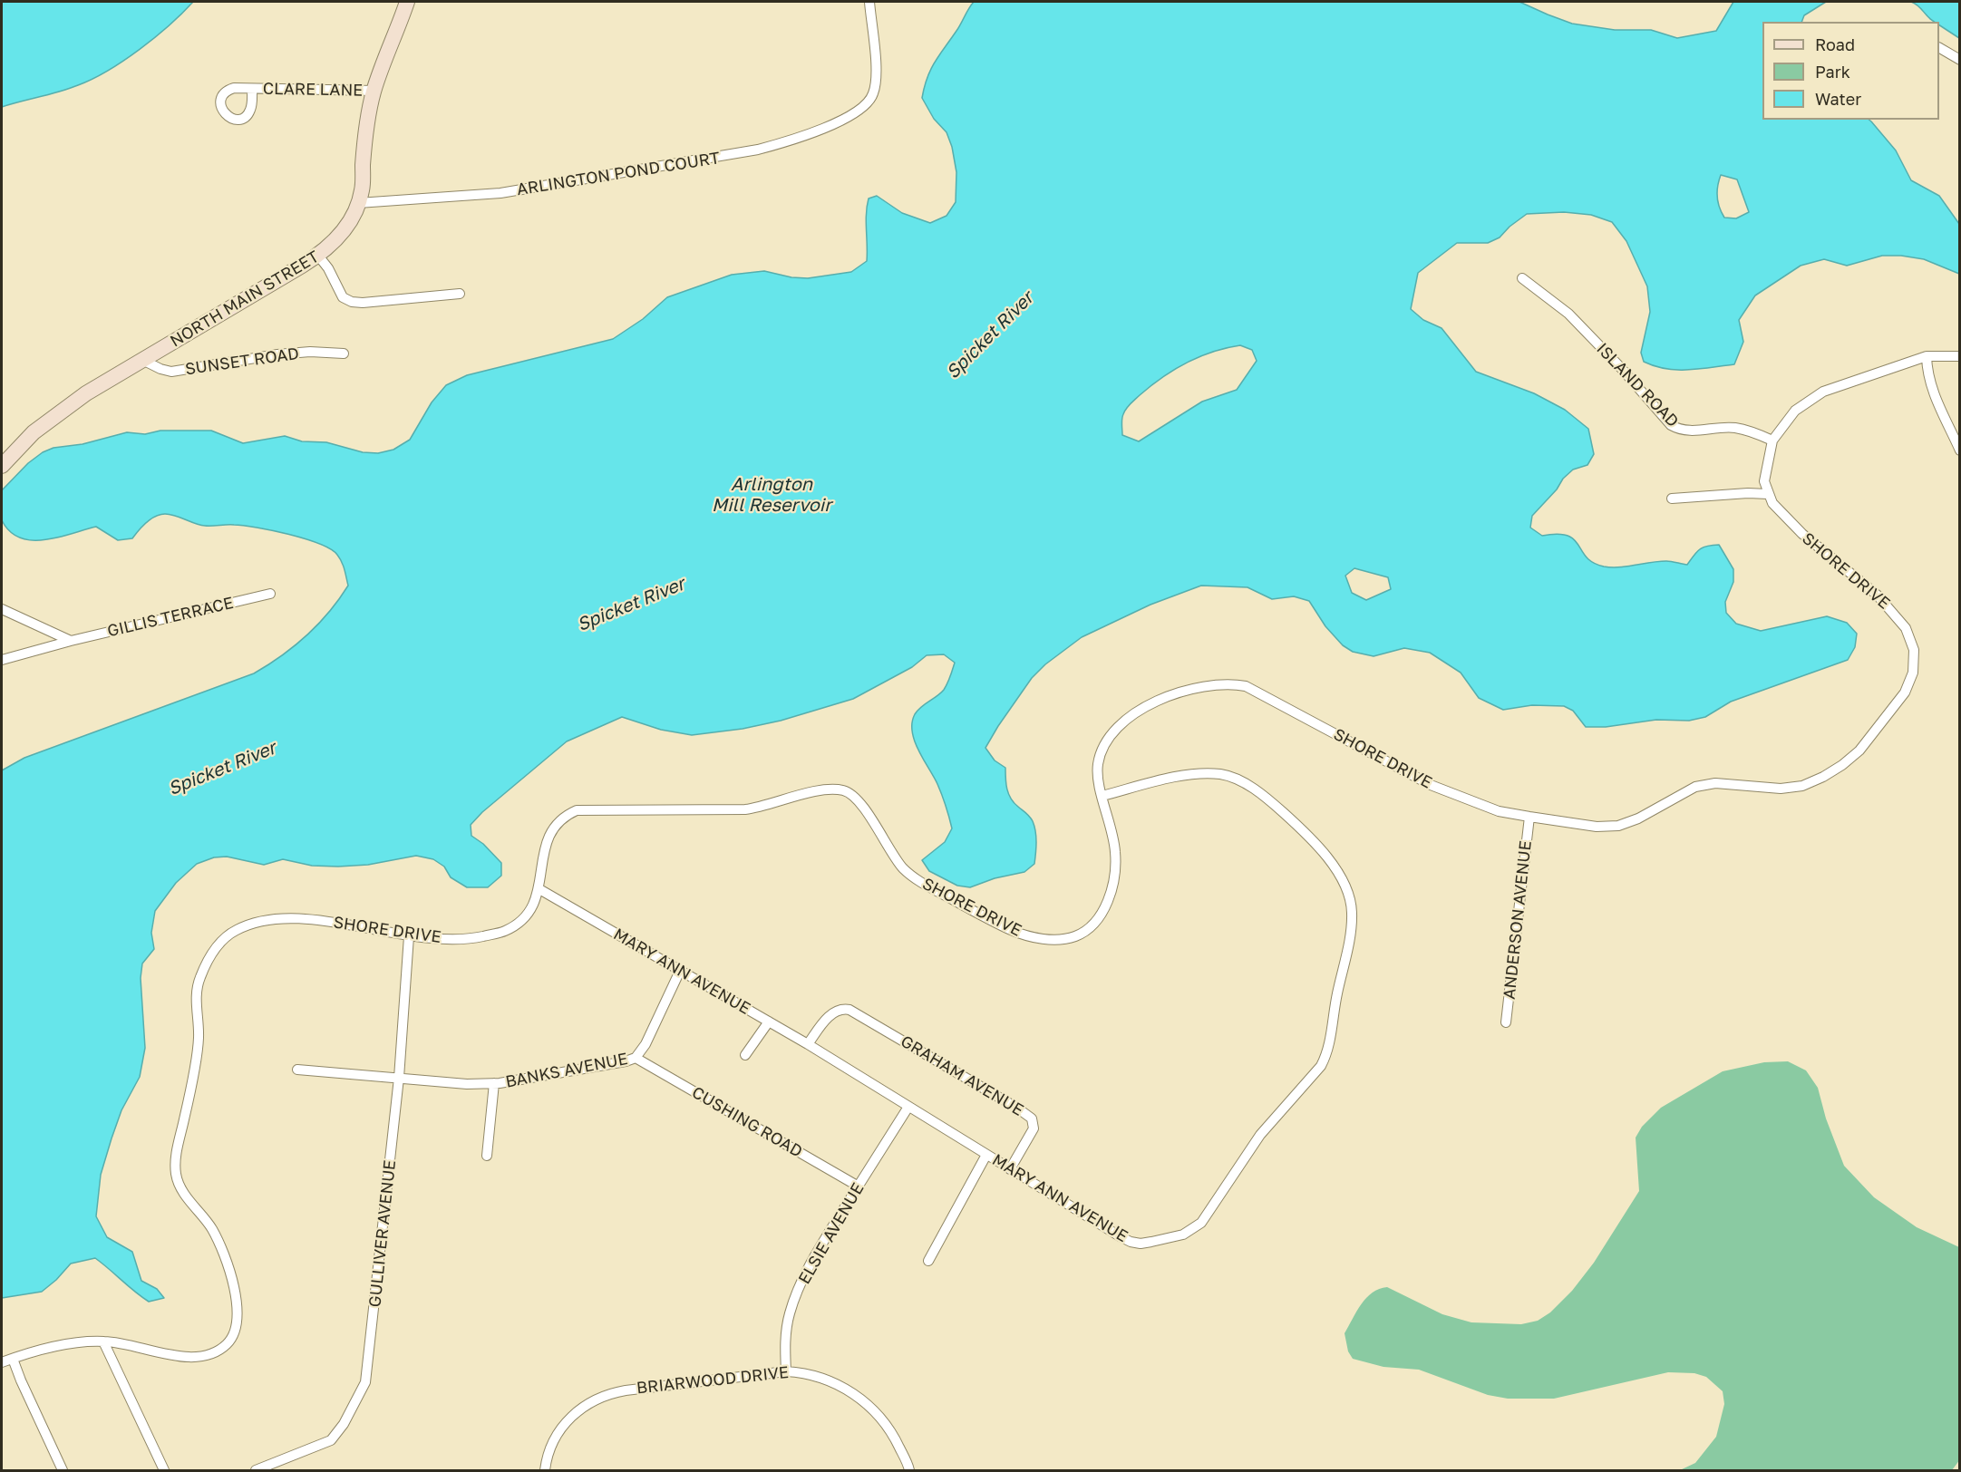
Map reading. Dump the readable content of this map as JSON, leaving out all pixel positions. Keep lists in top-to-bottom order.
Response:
{
  "streets": {
    "street": [
      "CLARE LANE",
      "ARLINGTON POND COURT",
      "NORTH MAIN STREET",
      "SUNSET ROAD",
      "ISLAND ROAD",
      "SHORE DRIVE",
      "GILLIS TERRACE",
      "ANDERSON AVENUE",
      "MARY ANN AVENUE",
      "BANKS AVENUE",
      "GRAHAM AVENUE",
      "CUSHING ROAD",
      "GULLIVER AVENUE",
      "ELSIE AVENUE",
      "BRIARWOOD DRIVE"
    ]
  },
  "crossings": [
    ["CLARE LANE", "NORTH MAIN STREET"],
    ["ARLINGTON POND COURT", "NORTH MAIN STREET"],
    ["NORTH MAIN STREET", "SUNSET ROAD"],
    ["SHORE DRIVE", "ANDERSON AVENUE"],
    ["SHORE DRIVE", "MARY ANN AVENUE"],
    ["SHORE DRIVE", "GULLIVER AVENUE"],
    ["MARY ANN AVENUE", "BANKS AVENUE"],
    ["MARY ANN AVENUE", "GRAHAM AVENUE"],
    ["MARY ANN AVENUE", "ELSIE AVENUE"],
    ["BANKS AVENUE", "CUSHING ROAD"],
    ["BANKS AVENUE", "GULLIVER AVENUE"],
    ["CUSHING ROAD", "ELSIE AVENUE"],
    ["ELSIE AVENUE", "BRIARWOOD DRIVE"]
  ],
  "water": ["Spicket River", "Arlington Mill Reservoir"],
  "legend": ["Road", "Park", "Water"]
}
